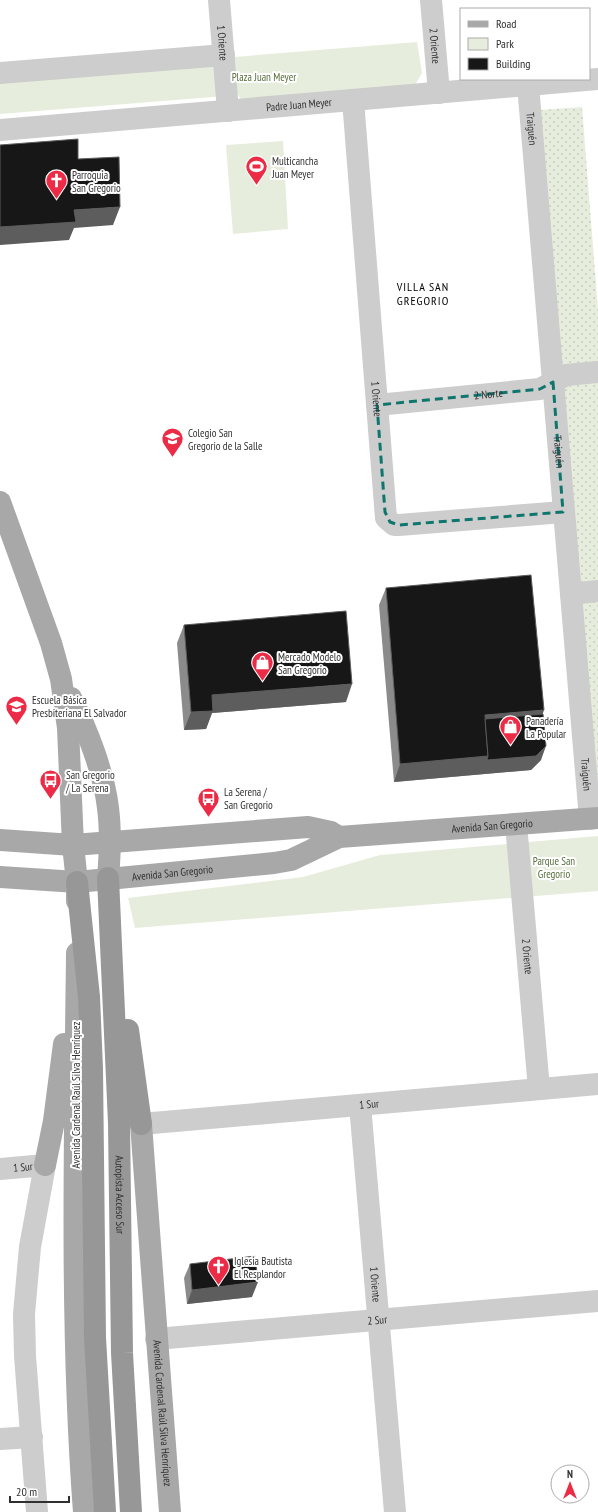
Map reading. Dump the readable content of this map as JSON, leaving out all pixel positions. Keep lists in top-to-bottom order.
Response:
{
  "streets": {
    "highway": ["Autopista Acceso Sur"],
    "main road": ["Avenida San Gregorio", "Avenida Cardenal Raúl Silva Henríquez"],
    "street": [
      "1 Oriente",
      "2 Oriente",
      "Padre Juan Meyer",
      "Traiguén",
      "2 Norte",
      "1 Sur",
      "2 Sur"
    ]
  },
  "crossings": [
    ["1 Oriente", "Padre Juan Meyer"],
    ["1 Oriente", "Traiguén"],
    ["1 Oriente", "2 Norte"],
    ["1 Oriente", "1 Sur"],
    ["1 Oriente", "2 Sur"],
    ["2 Oriente", "Padre Juan Meyer"],
    ["2 Oriente", "Avenida San Gregorio"],
    ["2 Oriente", "1 Sur"],
    ["Padre Juan Meyer", "Traiguén"],
    ["Traiguén", "2 Norte"],
    ["Traiguén", "Avenida San Gregorio"],
    ["Avenida San Gregorio", "Avenida Cardenal Raúl Silva Henríquez"],
    ["Avenida San Gregorio", "Autopista Acceso Sur"],
    ["Avenida Cardenal Raúl Silva Henríquez", "1 Sur"],
    ["Avenida Cardenal Raúl Silva Henríquez", "Autopista Acceso Sur"],
    ["Avenida Cardenal Raúl Silva Henríquez", "2 Sur"]
  ],
  "districts": ["VILLA SAN GREGORIO"],
  "parks": ["Plaza Juan Meyer", "Parque San Gregorio"],
  "places": {
    "sports": ["Multicancha Juan Meyer"],
    "church": ["Parroquia San Gregorio", "Iglesia Bautista El Resplandor"],
    "school or university": ["Colegio San Gregorio de la Salle", "Escuela Básica Presbiteriana El Salvador"],
    "shop": ["Mercado Modelo San Gregorio", "Panadería La Popular"],
    "bus stop": ["San Gregorio / La Serena", "La Serena / San Gregorio"]
  },
  "legend": ["Road", "Park", "Building"],
  "scale_bar": "20 m",
  "north": "top"
}
